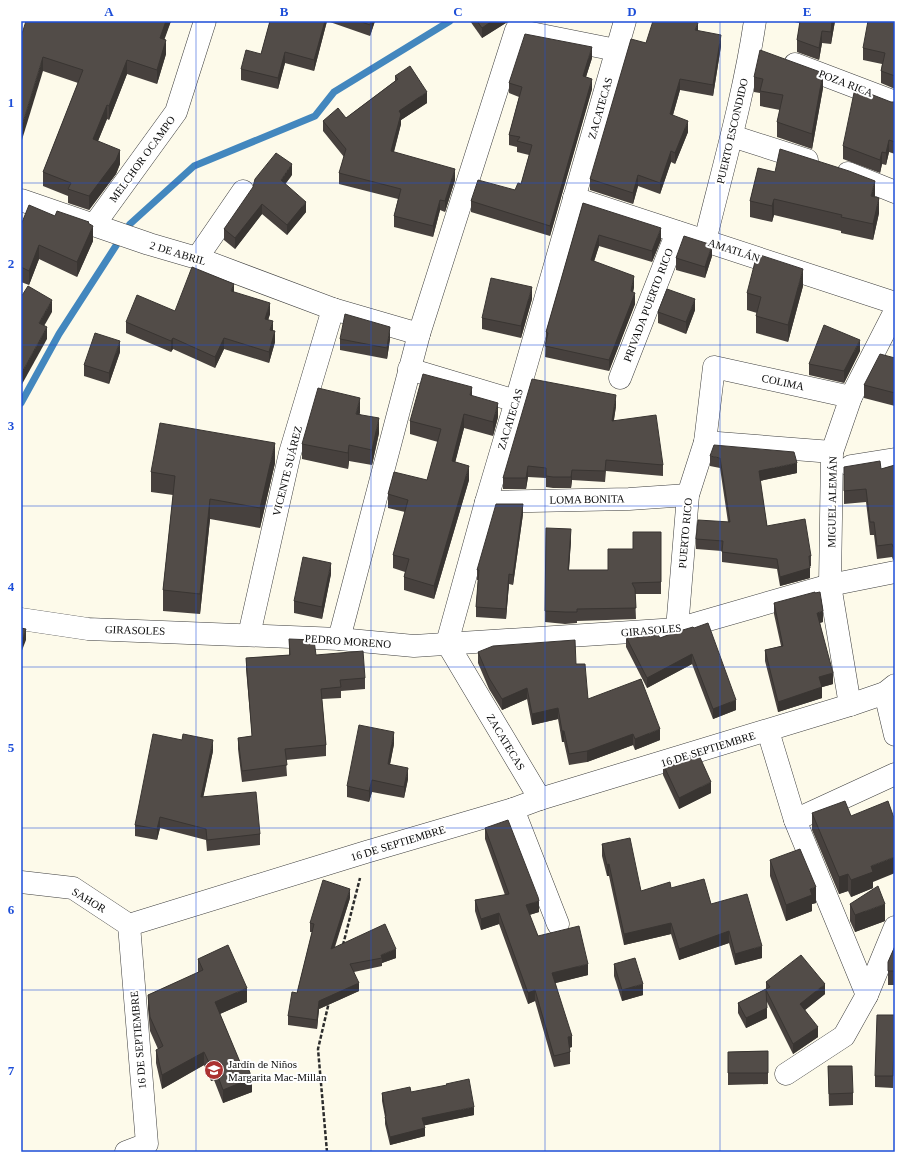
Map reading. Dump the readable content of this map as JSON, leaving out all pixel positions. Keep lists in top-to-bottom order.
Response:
{
  "streets": {
    "street": [
      "POZA RICA",
      "ZACATECAS",
      "PUERTO ESCONDIDO",
      "MELCHOR OCAMPO",
      "AMATLÁN",
      "2 DE ABRIL",
      "PRIVADA PUERTO RICO",
      "COLIMA",
      "VICENTE SUÁREZ",
      "LOMA BONITA",
      "MIGUEL ALEMÁN",
      "PUERTO RICO",
      "GIRASOLES",
      "PEDRO MORENO",
      "16 DE SEPTIEMBRE",
      "SAHOR"
    ]
  },
  "crossings": [
    ["POZA RICA", "PUERTO ESCONDIDO"],
    ["ZACATECAS", "AMATLÁN"],
    ["ZACATECAS", "LOMA BONITA"],
    ["ZACATECAS", "GIRASOLES"],
    ["ZACATECAS", "PEDRO MORENO"],
    ["ZACATECAS", "16 DE SEPTIEMBRE"],
    ["PUERTO ESCONDIDO", "AMATLÁN"],
    ["MELCHOR OCAMPO", "2 DE ABRIL"],
    ["AMATLÁN", "PRIVADA PUERTO RICO"],
    ["2 DE ABRIL", "VICENTE SUÁREZ"],
    ["COLIMA", "MIGUEL ALEMÁN"],
    ["COLIMA", "PUERTO RICO"],
    ["VICENTE SUÁREZ", "GIRASOLES"],
    ["VICENTE SUÁREZ", "PEDRO MORENO"],
    ["LOMA BONITA", "PUERTO RICO"],
    ["MIGUEL ALEMÁN", "GIRASOLES"],
    ["MIGUEL ALEMÁN", "16 DE SEPTIEMBRE"],
    ["PUERTO RICO", "GIRASOLES"],
    ["GIRASOLES", "PEDRO MORENO"],
    ["16 DE SEPTIEMBRE", "SAHOR"]
  ],
  "places": {
    "school or university": ["Jardín de Niños Margarita Mac-Millan"]
  },
  "grid": {
    "columns": [
      "A",
      "B",
      "C",
      "D",
      "E"
    ],
    "rows": [
      "1",
      "2",
      "3",
      "4",
      "5",
      "6",
      "7"
    ]
  }
}
